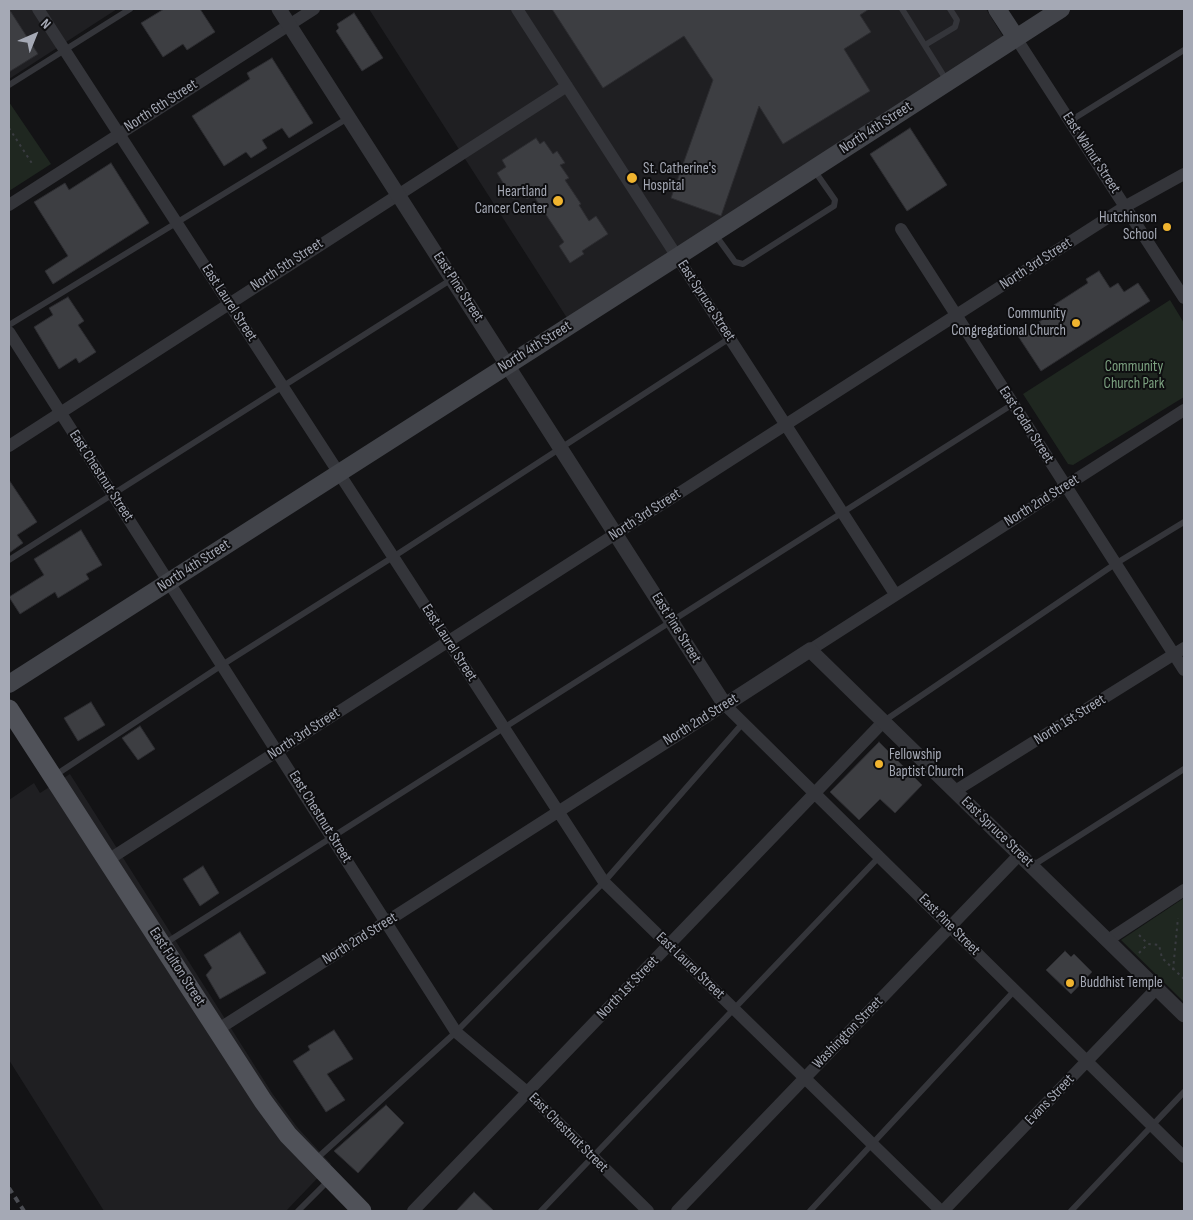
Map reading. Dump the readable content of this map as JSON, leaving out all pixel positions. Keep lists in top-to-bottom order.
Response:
{
  "streets": {
    "main road": ["North 4th Street", "East Walnut Street", "East Fulton Street"],
    "street": [
      "North 6th Street",
      "North 3rd Street",
      "North 5th Street",
      "East Pine Street",
      "East Spruce Street",
      "East Laurel Street",
      "East Cedar Street",
      "East Chestnut Street",
      "North 2nd Street",
      "North 1st Street",
      "Washington Street",
      "Evans Street"
    ]
  },
  "crossings": [
    ["North 6th Street", "East Pine Street"],
    ["North 6th Street", "East Laurel Street"],
    ["North 4th Street", "East Walnut Street"],
    ["North 4th Street", "East Pine Street"],
    ["North 4th Street", "East Spruce Street"],
    ["North 4th Street", "East Laurel Street"],
    ["North 4th Street", "East Chestnut Street"],
    ["East Walnut Street", "North 3rd Street"],
    ["North 3rd Street", "East Pine Street"],
    ["North 3rd Street", "East Spruce Street"],
    ["North 3rd Street", "East Laurel Street"],
    ["North 3rd Street", "East Cedar Street"],
    ["North 3rd Street", "East Chestnut Street"],
    ["North 3rd Street", "East Fulton Street"],
    ["North 5th Street", "East Pine Street"],
    ["North 5th Street", "East Spruce Street"],
    ["North 5th Street", "East Laurel Street"],
    ["North 5th Street", "East Chestnut Street"],
    ["East Pine Street", "North 2nd Street"],
    ["East Pine Street", "North 1st Street"],
    ["East Pine Street", "Washington Street"],
    ["East Pine Street", "Evans Street"],
    ["East Spruce Street", "North 2nd Street"],
    ["East Spruce Street", "North 1st Street"],
    ["East Spruce Street", "Washington Street"],
    ["East Spruce Street", "Evans Street"],
    ["East Laurel Street", "North 2nd Street"],
    ["East Laurel Street", "North 1st Street"],
    ["East Laurel Street", "Washington Street"],
    ["East Laurel Street", "Evans Street"],
    ["East Cedar Street", "North 2nd Street"],
    ["East Cedar Street", "North 1st Street"],
    ["East Chestnut Street", "North 2nd Street"],
    ["East Chestnut Street", "North 1st Street"],
    ["North 2nd Street", "East Fulton Street"]
  ],
  "parks": ["Community Church Park"],
  "places": [
    "St. Catherine's Hospital",
    "Heartland Cancer Center",
    "Hutchinson School",
    "Community Congregational Church",
    "Fellowship Baptist Church",
    "Buddhist Temple"
  ],
  "north": "top right"
}
